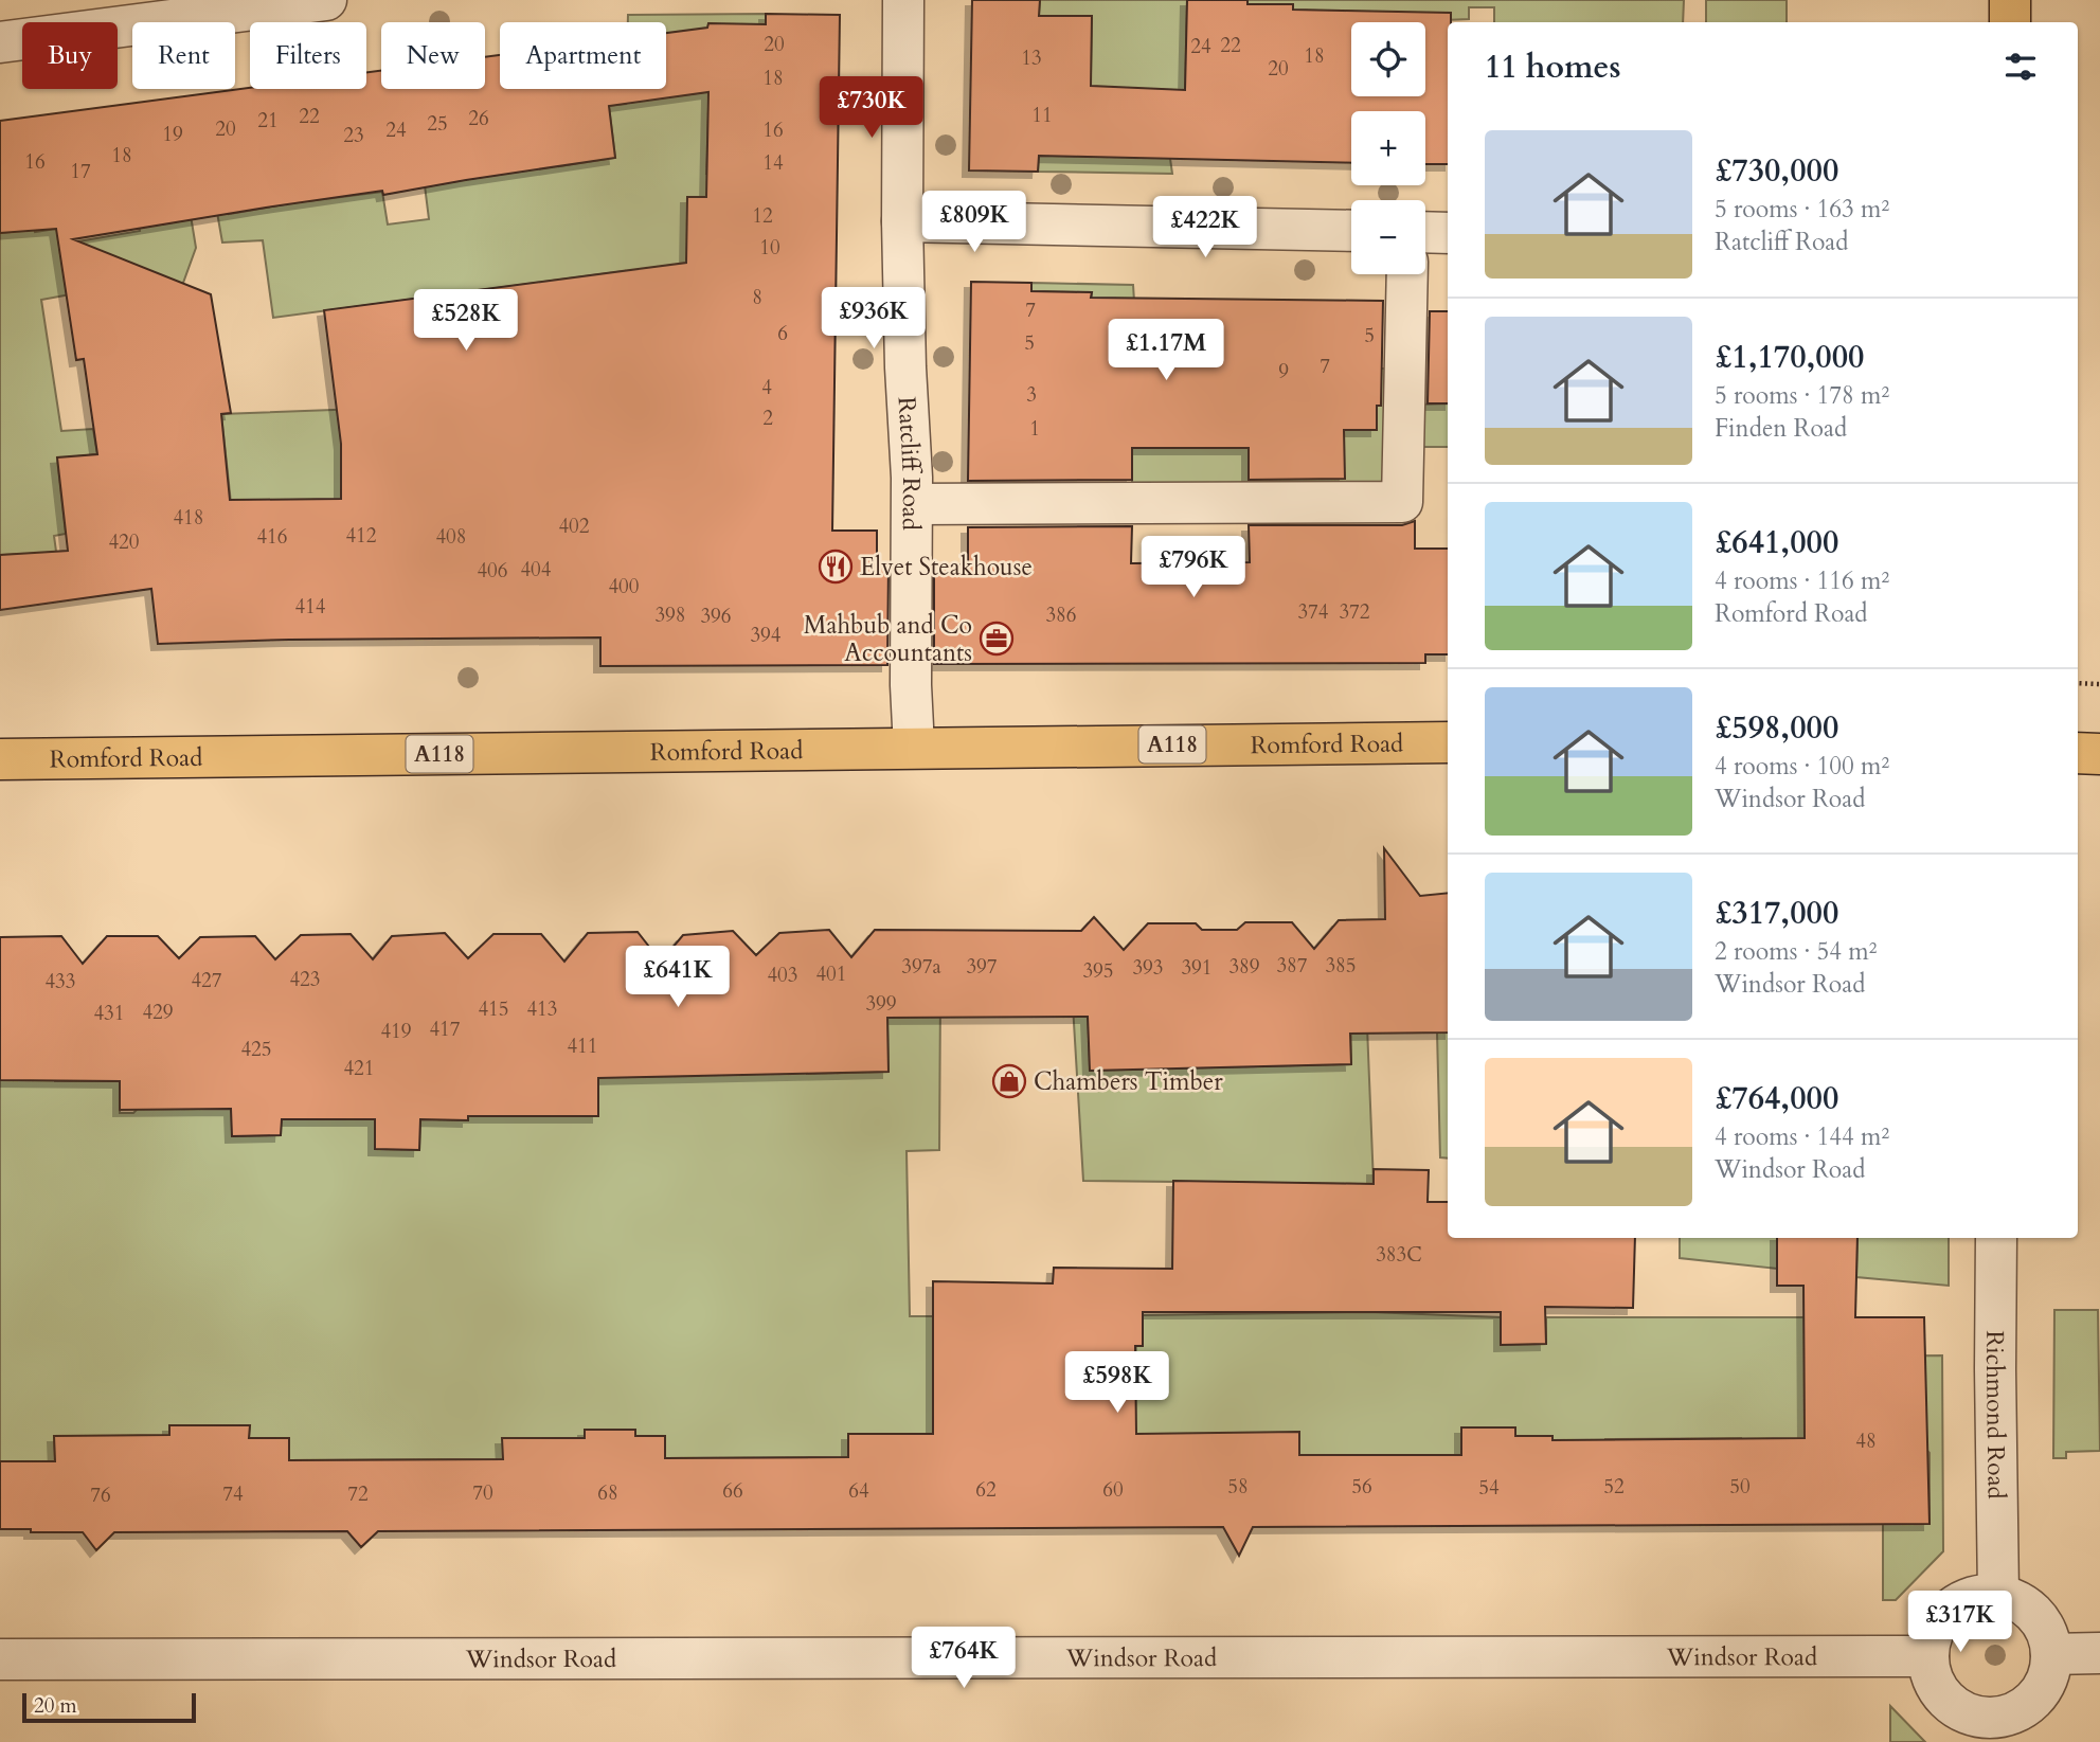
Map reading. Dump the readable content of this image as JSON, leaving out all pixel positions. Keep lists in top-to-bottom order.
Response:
{
  "streets": {
    "main road": ["Romford Road", "A118"],
    "street": ["Ratcliff Road", "Richmond Road", "Windsor Road"]
  },
  "crossings": [
    ["Ratcliff Road", "Romford Road"],
    ["Richmond Road", "Windsor Road"]
  ],
  "places": {
    "restaurant": ["Elvet Steakhouse"],
    "office": ["Mahbub and Co Accountants"],
    "shop": ["Chambers Timber"]
  },
  "house_numbers": [
    "20",
    "22",
    "24",
    "18",
    "13",
    "20",
    "18",
    "11",
    "22",
    "26",
    "21",
    "25",
    "20",
    "24",
    "16",
    "19",
    "23",
    "18",
    "16",
    "14",
    "17",
    "12",
    "10",
    "8",
    "7",
    "6",
    "5",
    "5",
    "7",
    "9",
    "4",
    "3",
    "2",
    "1",
    "418",
    "402",
    "412",
    "416",
    "408",
    "420",
    "404",
    "406",
    "400",
    "414",
    "374",
    "372",
    "398",
    "386",
    "396",
    "394",
    "387",
    "385",
    "397a",
    "397",
    "389",
    "393",
    "391",
    "395",
    "401",
    "403",
    "423",
    "427",
    "433",
    "399",
    "415",
    "413",
    "429",
    "431",
    "417",
    "419",
    "411",
    "425",
    "421",
    "383C",
    "48",
    "58",
    "56",
    "52",
    "50",
    "54",
    "62",
    "60",
    "66",
    "64",
    "70",
    "68",
    "74",
    "72",
    "76"
  ],
  "scale_bar": "20 m",
  "page": {
    "map_buttons": ["+", "−"],
    "chip": [
      "Buy",
      "Rent",
      "Filters",
      "New",
      "Apartment"
    ],
    "heading": "11 homes",
    "price": [
      "£730K",
      "£809K",
      "£422K",
      "£936K",
      "£528K",
      "£1.17M",
      "£796K",
      "£641K",
      "£598K",
      "£317K",
      "£764K"
    ],
    "list": [
      {
        "name": "£730,000",
        "note": "5 rooms · 163 m² · Ratcliff Road"
      },
      {
        "name": "£1,170,000",
        "note": "5 rooms · 178 m² · Finden Road"
      },
      {
        "name": "£641,000",
        "note": "4 rooms · 116 m² · Romford Road"
      },
      {
        "name": "£598,000",
        "note": "4 rooms · 100 m² · Windsor Road"
      },
      {
        "name": "£317,000",
        "note": "2 rooms · 54 m² · Windsor Road"
      },
      {
        "name": "£764,000",
        "note": "4 rooms · 144 m² · Windsor Road"
      }
    ],
    "scale": "20 m"
  }
}
